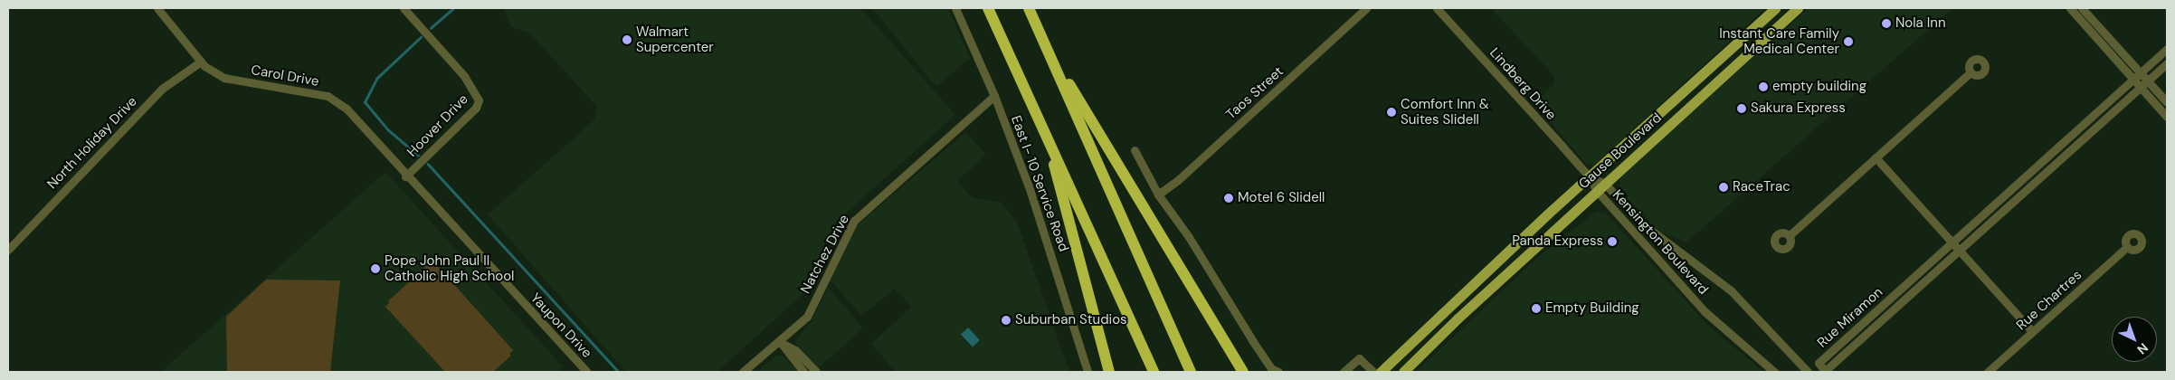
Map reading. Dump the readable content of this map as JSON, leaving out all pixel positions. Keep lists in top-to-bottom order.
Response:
{
  "streets": {
    "main road": ["Gause Boulevard"],
    "street": [
      "Carol Drive",
      "Lindberg Drive",
      "Taos Street",
      "Hoover Drive",
      "North Holiday Drive",
      "East I- 10 Service Road",
      "Kensington Boulevard",
      "Natchez Drive",
      "Rue Chartres",
      "Rue Miramon",
      "Yaupon Drive"
    ]
  },
  "crossings": [
    ["Carol Drive", "Hoover Drive"],
    ["Carol Drive", "North Holiday Drive"],
    ["Carol Drive", "Yaupon Drive"],
    ["Lindberg Drive", "Gause Boulevard"],
    ["Lindberg Drive", "Kensington Boulevard"],
    ["Hoover Drive", "Yaupon Drive"],
    ["Gause Boulevard", "Kensington Boulevard"],
    ["East I- 10 Service Road", "Natchez Drive"]
  ],
  "places": [
    "Nola Inn",
    "Walmart Supercenter",
    "Instant Care Family Medical Center",
    "empty building",
    "Sakura Express",
    "Comfort Inn & Suites Slidell",
    "RaceTrac",
    "Motel 6 Slidell",
    "Panda Express",
    "Pope John Paul II Catholic High School",
    "Empty Building",
    "Suburban Studios"
  ],
  "north": "bottom right"
}
